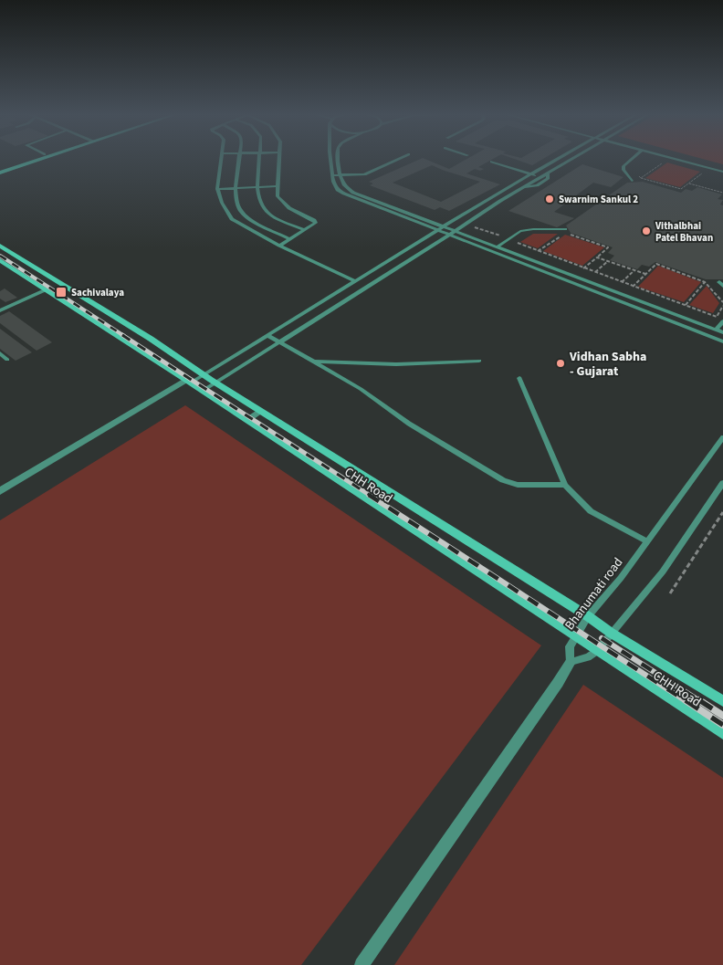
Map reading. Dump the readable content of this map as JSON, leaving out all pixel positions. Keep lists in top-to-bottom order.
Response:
{
  "streets": {
    "street": ["CHH Road"],
    "lane": ["Bhanumati road"]
  },
  "crossings": [
    ["CHH Road", "Bhanumati road"]
  ],
  "places": {
    "other": ["Swarnim Sankul 2", "Vithalbhai Patel Bhavan", "Vidhan Sabha - Gujarat"],
    "transit": ["Sachivalaya"]
  }
}
